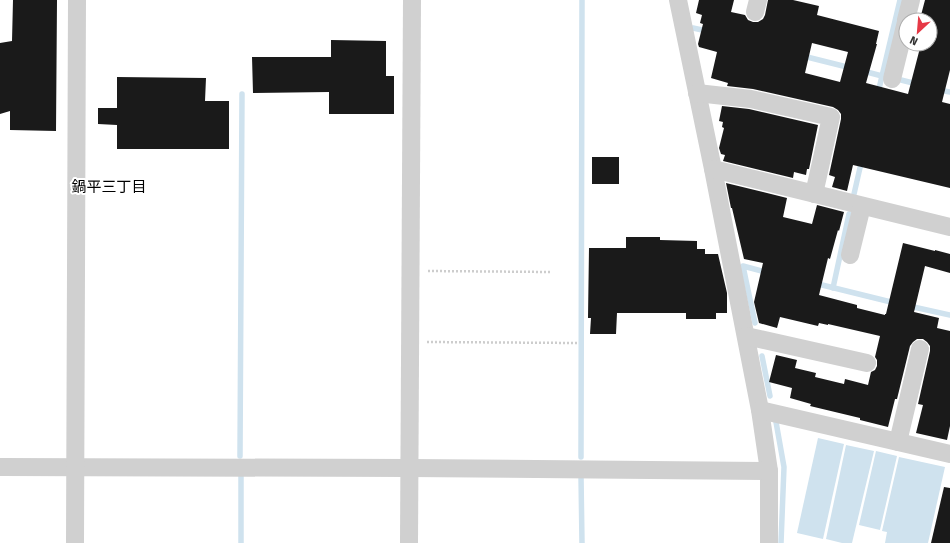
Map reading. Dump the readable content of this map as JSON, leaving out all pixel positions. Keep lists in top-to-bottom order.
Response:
{
  "districts": ["鍋平三丁目"],
  "north": "bottom left"
}
